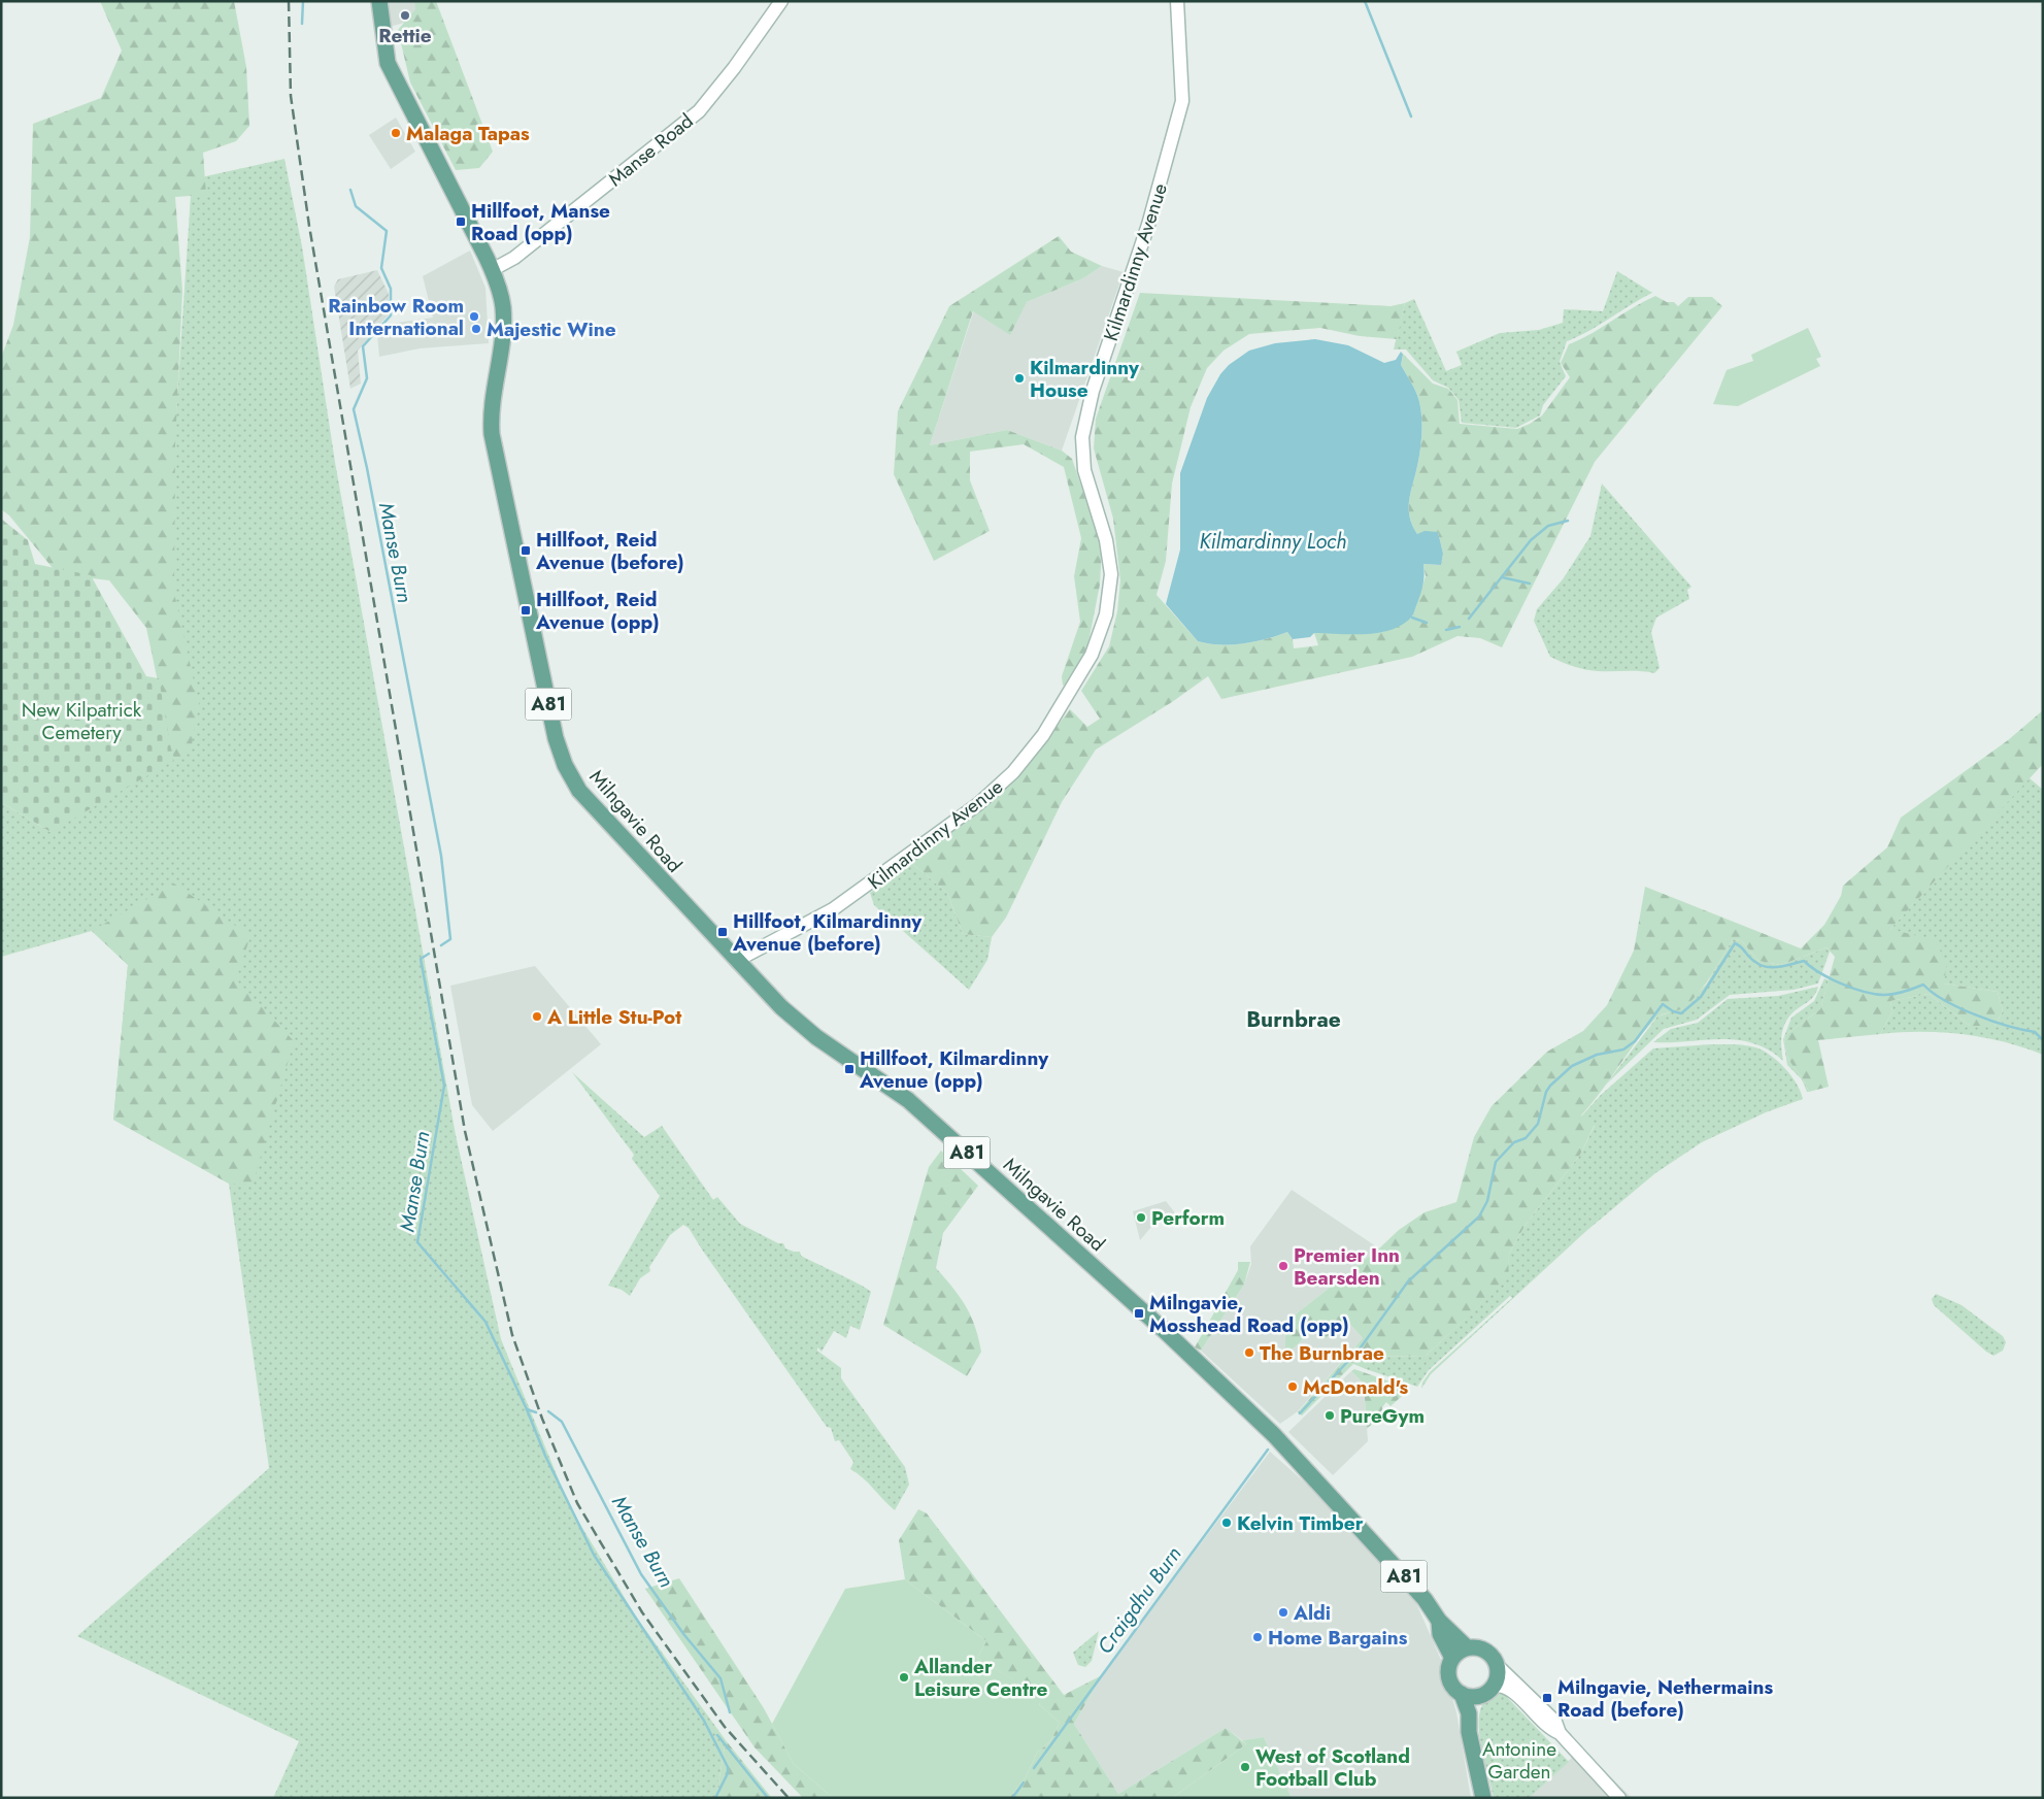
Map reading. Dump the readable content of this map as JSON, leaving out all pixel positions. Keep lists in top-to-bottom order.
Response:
{
  "streets": {
    "main road": ["A81", "Milngavie Road"],
    "street": ["Manse Road", "Kilmardinny Avenue"]
  },
  "crossings": [
    ["Manse Road", "Milngavie Road"],
    ["Kilmardinny Avenue", "Milngavie Road"],
    ["A81", "Milngavie Road"]
  ],
  "districts": ["Burnbrae"],
  "water": ["Kilmardinny Loch", "Manse Burn", "Craigdhu Burn"],
  "parks": ["New Kilpatrick Cemetery", "Antonine Garden"],
  "places": {
    "other": [
      "Rettie",
      "Malaga Tapas",
      "Rainbow Room International",
      "Majestic Wine",
      "Kilmardinny House",
      "A Little Stu-Pot",
      "Perform",
      "Premier Inn Bearsden",
      "The Burnbrae",
      "McDonald's",
      "PureGym",
      "Kelvin Timber",
      "Aldi",
      "Home Bargains",
      "Allander Leisure Centre",
      "West of Scotland Football Club"
    ],
    "transit": [
      "Hillfoot, Manse Road (opp)",
      "Hillfoot, Reid Avenue (before)",
      "Hillfoot, Reid Avenue (opp)",
      "Hillfoot, Kilmardinny Avenue (before)",
      "Hillfoot, Kilmardinny Avenue (opp)",
      "Milngavie, Mosshead Road (opp)",
      "Milngavie, Nethermains Road (before)"
    ]
  }
}
